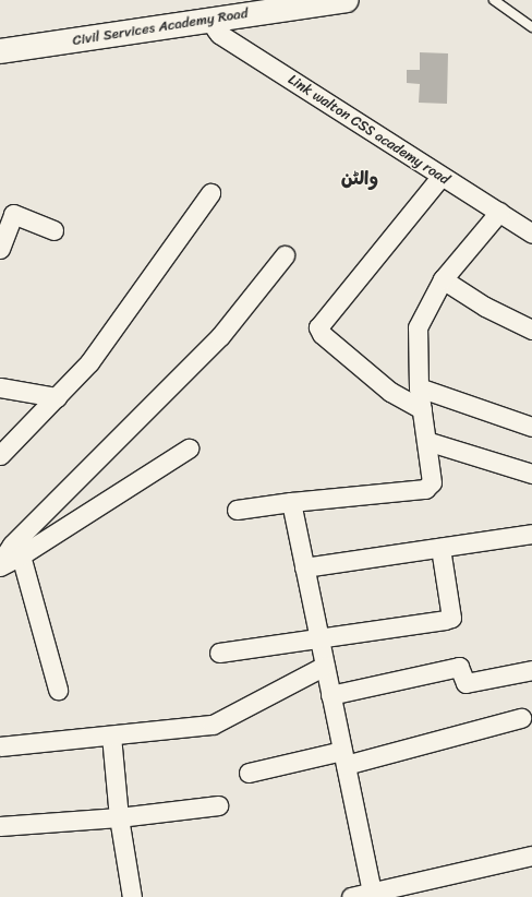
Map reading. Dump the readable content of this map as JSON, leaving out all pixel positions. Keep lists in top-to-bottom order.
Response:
{
  "streets": {
    "street": ["Civil Services Academy Road", "Link walton CSS academy road"]
  },
  "crossings": [
    ["Civil Services Academy Road", "Link walton CSS academy road"]
  ],
  "districts": ["والٹن"]
}
